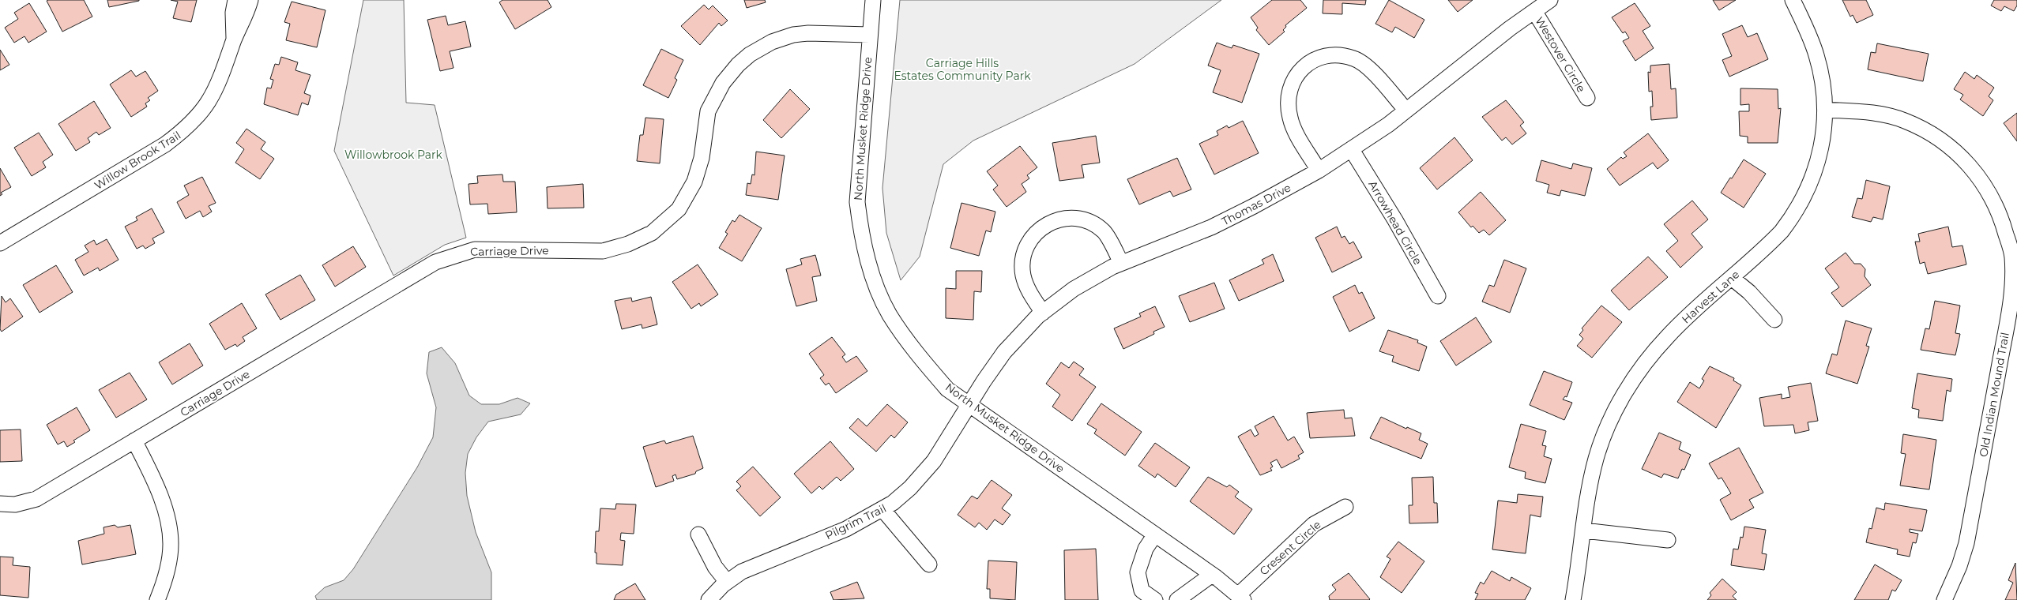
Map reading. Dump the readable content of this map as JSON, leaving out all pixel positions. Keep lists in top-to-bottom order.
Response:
{
  "streets": {
    "street": [
      "Westover Circle",
      "North Musket Ridge Drive",
      "Willow Brook Trail",
      "Thomas Drive",
      "Arrowhead Circle",
      "Carriage Drive",
      "Harvest Lane",
      "Old Indian Mound Trail",
      "Pilgrim Trail",
      "Cresent Circle"
    ]
  },
  "crossings": [
    ["Westover Circle", "Thomas Drive"],
    ["North Musket Ridge Drive", "Thomas Drive"],
    ["North Musket Ridge Drive", "Carriage Drive"],
    ["North Musket Ridge Drive", "Pilgrim Trail"],
    ["North Musket Ridge Drive", "Cresent Circle"],
    ["Thomas Drive", "Arrowhead Circle"],
    ["Thomas Drive", "Pilgrim Trail"],
    ["Harvest Lane", "Old Indian Mound Trail"]
  ],
  "parks": ["Carriage Hills Estates Community Park", "Willowbrook Park"]
}
